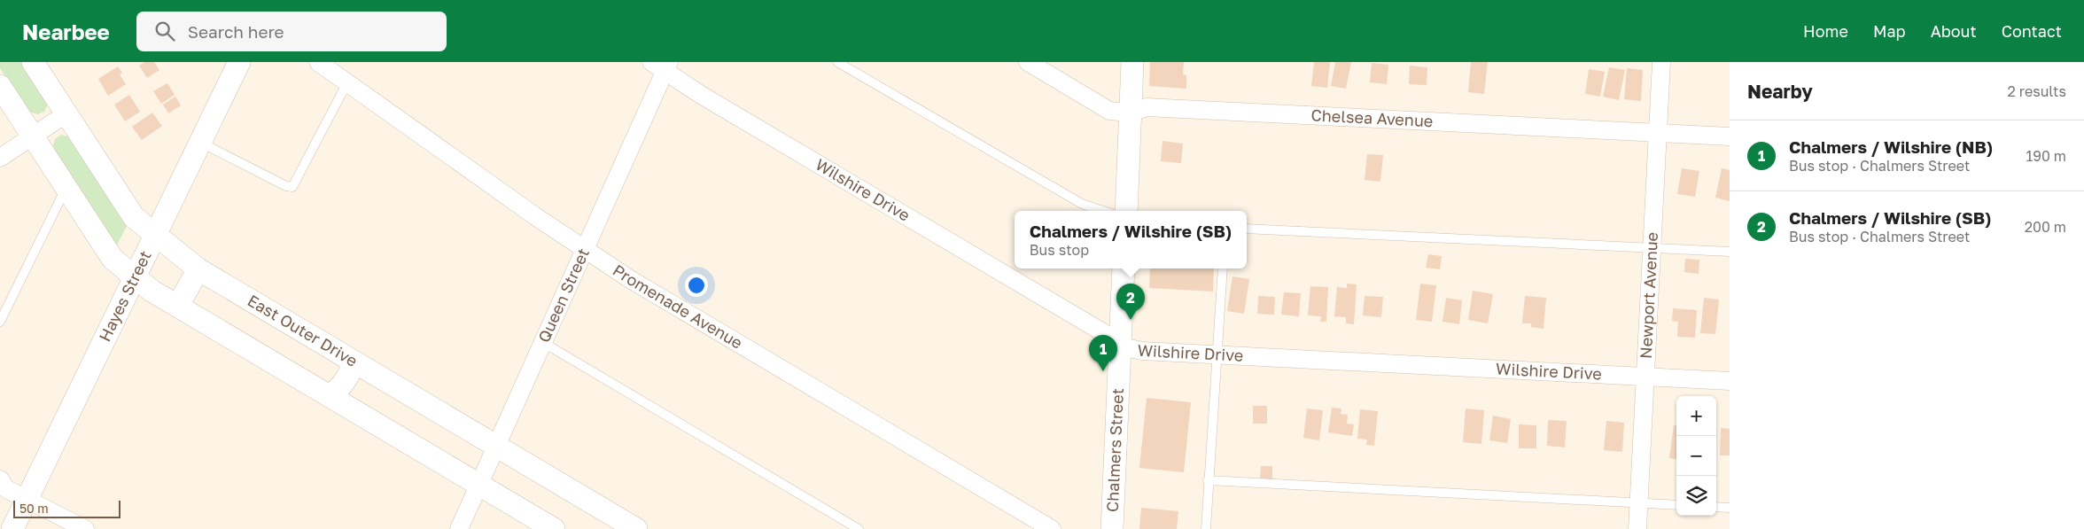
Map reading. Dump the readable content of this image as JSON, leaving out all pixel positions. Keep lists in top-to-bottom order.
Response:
{
  "streets": {
    "street": [
      "Chelsea Avenue",
      "Wilshire Drive",
      "Hayes Street",
      "Queen Street",
      "Newport Avenue",
      "Promenade Avenue",
      "East Outer Drive",
      "Chalmers Street"
    ]
  },
  "crossings": [
    ["Chelsea Avenue", "Newport Avenue"],
    ["Wilshire Drive", "Queen Street"],
    ["Wilshire Drive", "Newport Avenue"],
    ["Wilshire Drive", "Chalmers Street"],
    ["Hayes Street", "East Outer Drive"],
    ["Queen Street", "Promenade Avenue"],
    ["Queen Street", "East Outer Drive"]
  ],
  "scale_bar": "50 m",
  "page": {
    "header": "Nearbee",
    "search": "Search here",
    "nav": [
      "Home",
      "Map",
      "About",
      "Contact"
    ],
    "heading": ["Nearby", "2 results"],
    "list": [
      {
        "mark": "1",
        "name": "Chalmers / Wilshire (NB)",
        "note": "Bus stop · Chalmers Street",
        "value": "190 m"
      },
      {
        "mark": "2",
        "name": "Chalmers / Wilshire (SB)",
        "note": "Bus stop · Chalmers Street",
        "value": "200 m"
      }
    ],
    "popup": ["Chalmers / Wilshire (SB)", "Bus stop"],
    "pins": ["2", "1"],
    "map_buttons": ["+", "−"],
    "scale": "50 m"
  }
}
